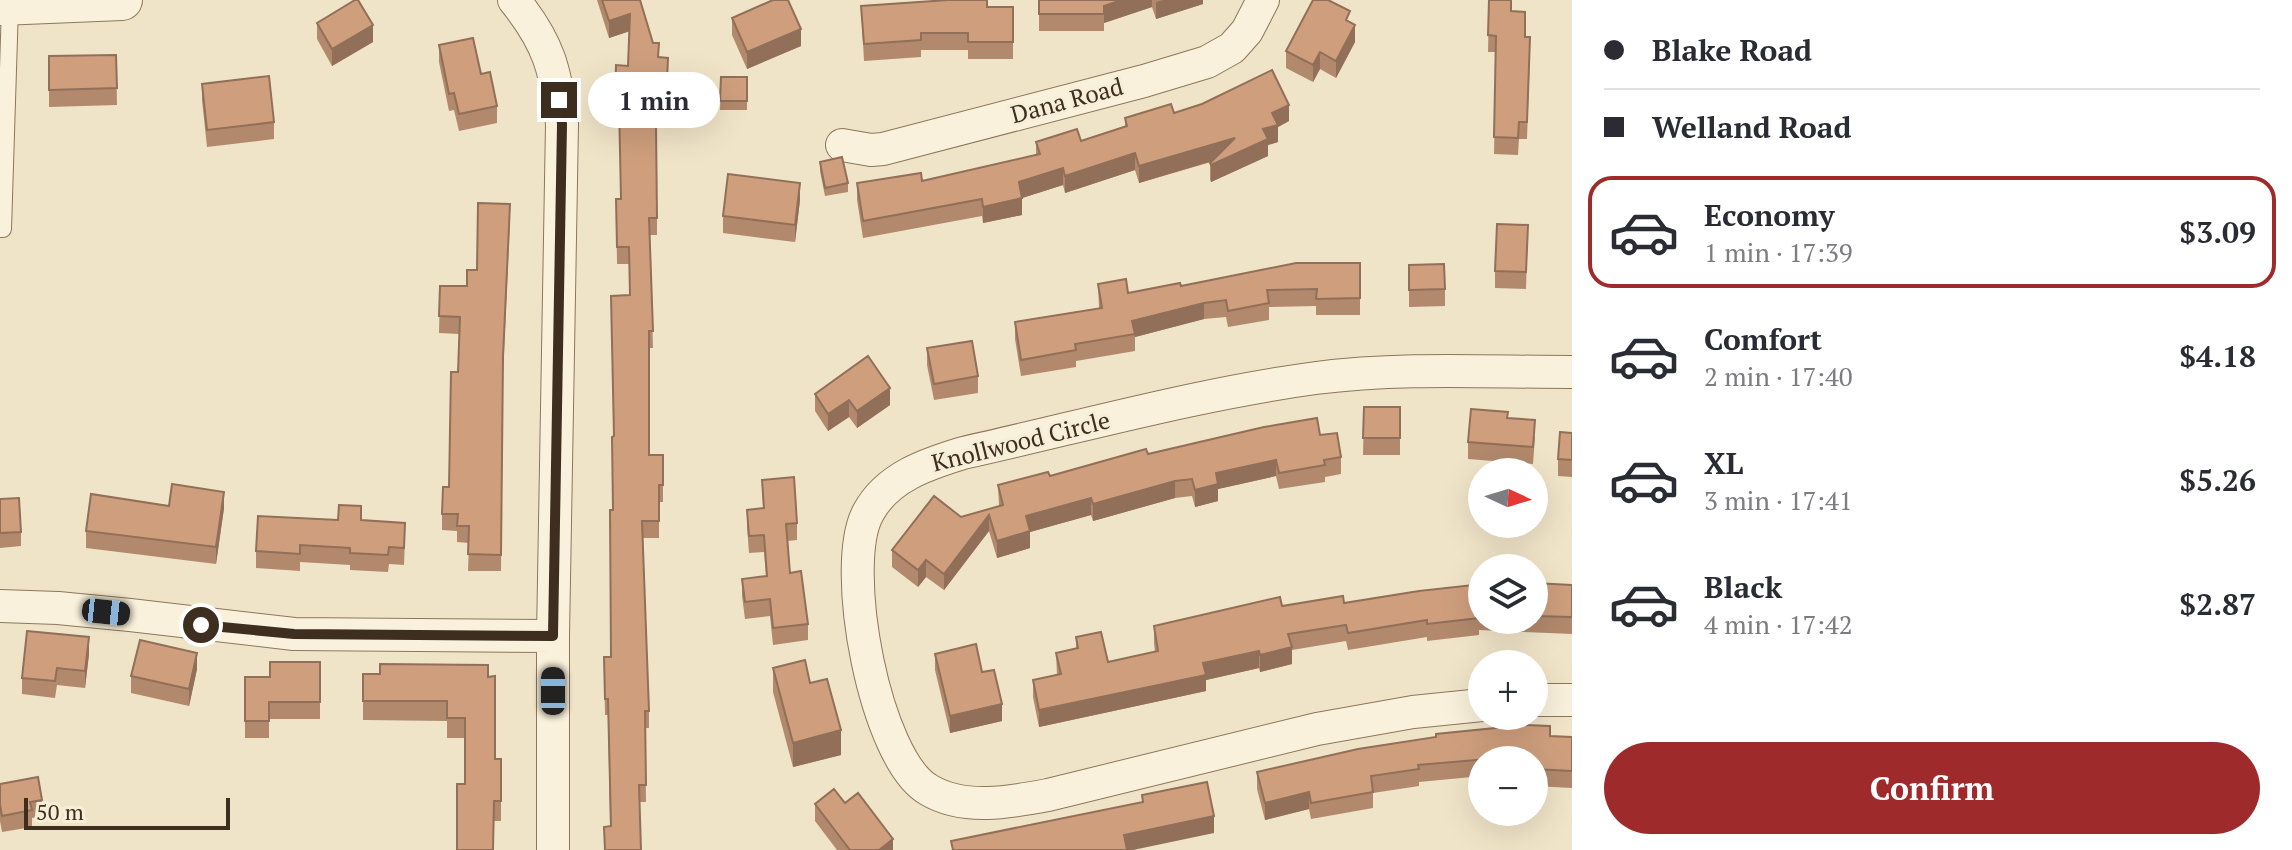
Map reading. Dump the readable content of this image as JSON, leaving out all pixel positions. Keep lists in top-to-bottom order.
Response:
{
  "streets": {
    "street": ["Dana Road", "Knollwood Circle"]
  },
  "scale_bar": "50 m",
  "north": "right",
  "page": {
    "banner": ["Blake Road", "Welland Road"],
    "bubble": "1 min",
    "list": [
      {
        "name": "Economy",
        "note": "1 min · 17:39",
        "value": "$3.09"
      },
      {
        "name": "Comfort",
        "note": "2 min · 17:40",
        "value": "$4.18"
      },
      {
        "name": "XL",
        "note": "3 min · 17:41",
        "value": "$5.26"
      },
      {
        "name": "Black",
        "note": "4 min · 17:42",
        "value": "$2.87"
      }
    ],
    "map_buttons": ["+", "−"],
    "buttons": "Confirm",
    "scale": "50 m"
  }
}
